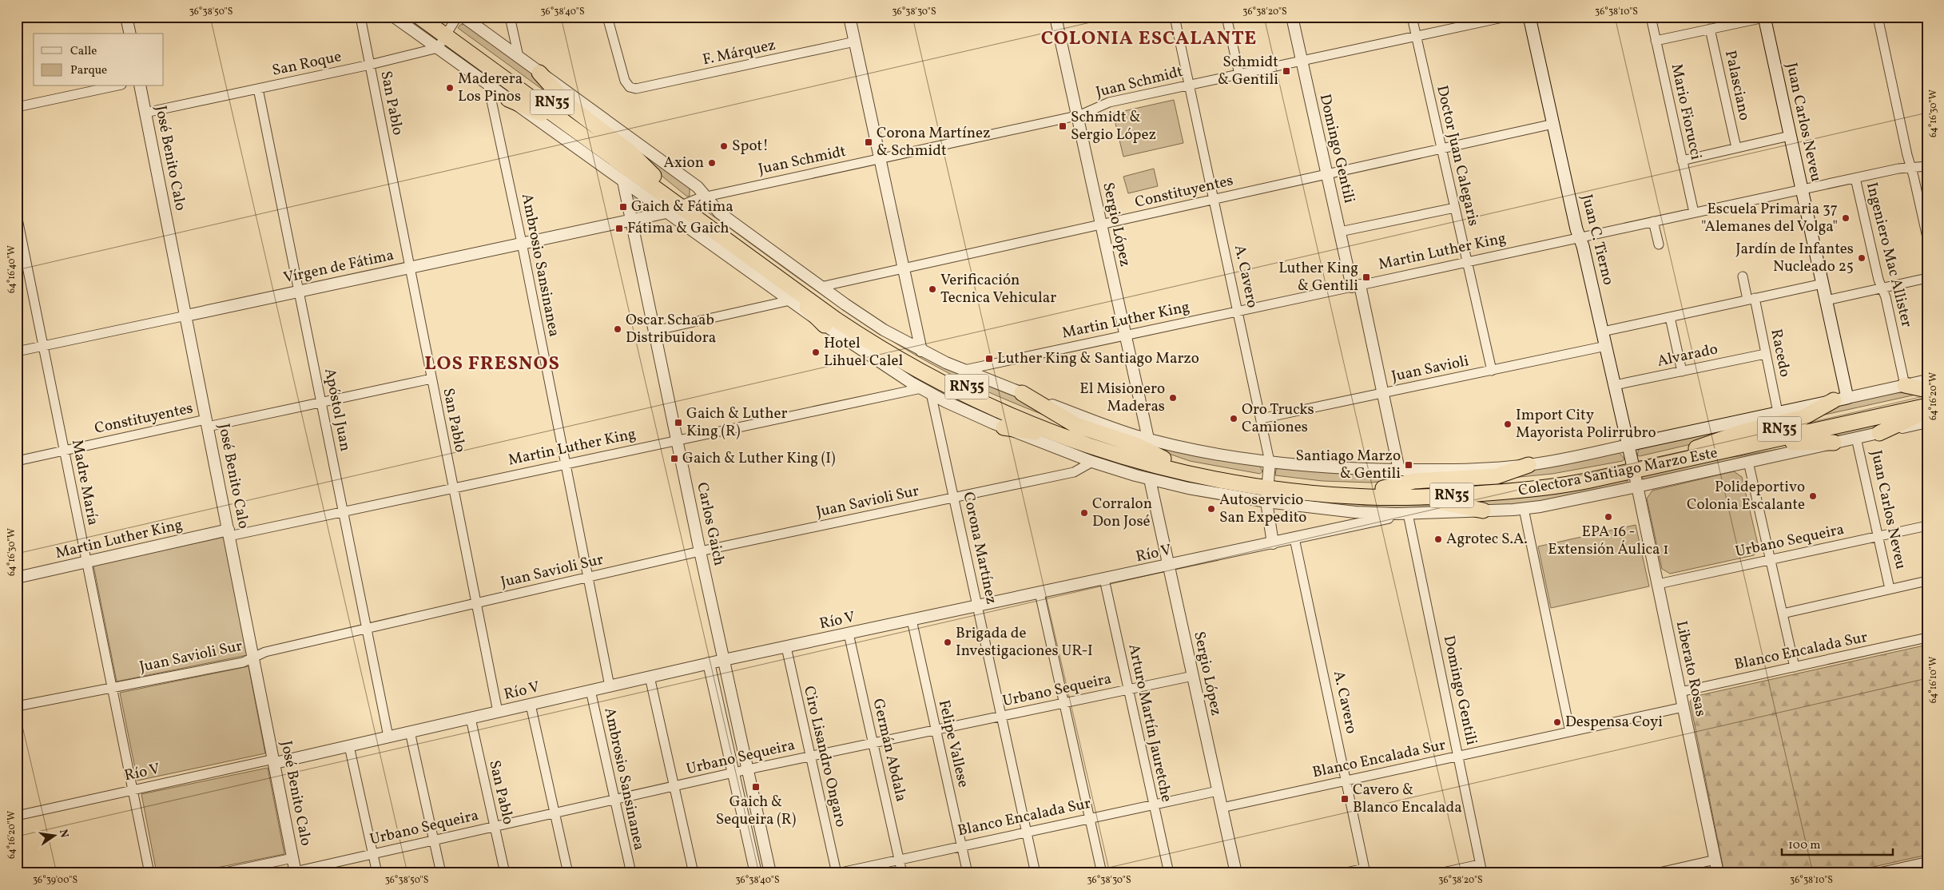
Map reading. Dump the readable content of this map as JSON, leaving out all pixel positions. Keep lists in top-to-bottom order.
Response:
{
  "streets": {
    "highway": ["RN35"],
    "main road": ["Juan Carlos Neveu", "Juan C. Tierno", "Colectora Santiago Marzo Este"],
    "street": [
      "F. Márquez",
      "San Roque",
      "Juan Schmidt",
      "Palasciano",
      "San Pablo",
      "Mario Fiorucci",
      "Domingo Gentili",
      "Doctor Juan Calegaris",
      "José Benito Calo",
      "Constituyentes",
      "Sergio López",
      "Martin Luther King",
      "Ingeniero Mac Allister",
      "Ambrosio Sansinanea",
      "Vírgen de Fátima",
      "A. Cavero",
      "Racedo",
      "Alvarado",
      "Juan Savioli",
      "Apóstol Juan",
      "Madre María",
      "Juan Savioli Sur",
      "Carlos Gaich",
      "Urbano Sequeira",
      "Corona Martínez",
      "Río V",
      "Blanco Encalada Sur",
      "Liberato Rosas",
      "Arturo Martín Jauretche",
      "Felipe Vallese",
      "Germán Abdala",
      "Ciro Lisandro Ongaro"
    ]
  },
  "crossings": [
    ["San Roque", "RN35"],
    ["San Roque", "San Pablo"],
    ["San Roque", "José Benito Calo"],
    ["San Roque", "Apóstol Juan"],
    ["Juan Schmidt", "RN35"],
    ["Juan Schmidt", "Domingo Gentili"],
    ["Juan Schmidt", "Doctor Juan Calegaris"],
    ["Juan Schmidt", "Sergio López"],
    ["Juan Schmidt", "Vírgen de Fátima"],
    ["Juan Schmidt", "A. Cavero"],
    ["Juan Schmidt", "Colectora Santiago Marzo Este"],
    ["RN35", "Juan C. Tierno"],
    ["RN35", "A. Cavero"],
    ["RN35", "Colectora Santiago Marzo Este"],
    ["RN35", "Carlos Gaich"],
    ["RN35", "Liberato Rosas"],
    ["San Pablo", "Constituyentes"],
    ["San Pablo", "Martin Luther King"],
    ["San Pablo", "Vírgen de Fátima"],
    ["San Pablo", "Juan Savioli Sur"],
    ["San Pablo", "Urbano Sequeira"],
    ["San Pablo", "Río V"],
    ["Mario Fiorucci", "Martin Luther King"],
    ["Juan Carlos Neveu", "Martin Luther King"],
    ["Juan Carlos Neveu", "Colectora Santiago Marzo Este"],
    ["Juan Carlos Neveu", "Urbano Sequeira"],
    ["Domingo Gentili", "Constituyentes"],
    ["Domingo Gentili", "Martin Luther King"],
    ["Domingo Gentili", "Juan Savioli"],
    ["Domingo Gentili", "Colectora Santiago Marzo Este"],
    ["Domingo Gentili", "Río V"],
    ["Domingo Gentili", "Blanco Encalada Sur"],
    ["Doctor Juan Calegaris", "Constituyentes"],
    ["Doctor Juan Calegaris", "Martin Luther King"],
    ["Doctor Juan Calegaris", "Juan Savioli"],
    ["José Benito Calo", "Constituyentes"],
    ["José Benito Calo", "Martin Luther King"],
    ["José Benito Calo", "Vírgen de Fátima"],
    ["José Benito Calo", "Juan Savioli Sur"],
    ["José Benito Calo", "Urbano Sequeira"],
    ["José Benito Calo", "Río V"],
    ["Constituyentes", "Sergio López"],
    ["Constituyentes", "Juan C. Tierno"],
    ["Constituyentes", "A. Cavero"],
    ["Constituyentes", "Apóstol Juan"],
    ["Constituyentes", "Colectora Santiago Marzo Este"],
    ["Constituyentes", "Madre María"],
    ["Sergio López", "Martin Luther King"],
    ["Sergio López", "Colectora Santiago Marzo Este"],
    ["Sergio López", "Urbano Sequeira"],
    ["Sergio López", "Río V"],
    ["Sergio López", "Blanco Encalada Sur"],
    ["Juan C. Tierno", "Martin Luther King"],
    ["Juan C. Tierno", "Alvarado"],
    ["Juan C. Tierno", "Juan Savioli"],
    ["Juan C. Tierno", "Colectora Santiago Marzo Este"],
    ["Juan C. Tierno", "Liberato Rosas"],
    ["Martin Luther King", "Ingeniero Mac Allister"],
    ["Martin Luther King", "Ambrosio Sansinanea"],
    ["Martin Luther King", "A. Cavero"],
    ["Martin Luther King", "Apóstol Juan"],
    ["Martin Luther King", "Colectora Santiago Marzo Este"],
    ["Martin Luther King", "Madre María"],
    ["Martin Luther King", "Carlos Gaich"],
    ["Martin Luther King", "Corona Martínez"],
    ["Ingeniero Mac Allister", "Colectora Santiago Marzo Este"],
    ["Ambrosio Sansinanea", "Vírgen de Fátima"],
    ["Ambrosio Sansinanea", "Juan Savioli Sur"],
    ["Ambrosio Sansinanea", "Urbano Sequeira"],
    ["Ambrosio Sansinanea", "Río V"],
    ["Vírgen de Fátima", "Apóstol Juan"],
    ["Vírgen de Fátima", "Colectora Santiago Marzo Este"],
    ["Vírgen de Fátima", "Madre María"],
    ["Vírgen de Fátima", "Carlos Gaich"],
    ["A. Cavero", "Juan Savioli"],
    ["A. Cavero", "Colectora Santiago Marzo Este"],
    ["A. Cavero", "Río V"],
    ["A. Cavero", "Blanco Encalada Sur"],
    ["Racedo", "Alvarado"],
    ["Racedo", "Colectora Santiago Marzo Este"],
    ["Apóstol Juan", "Juan Savioli Sur"],
    ["Apóstol Juan", "Río V"],
    ["Colectora Santiago Marzo Este", "Juan Savioli Sur"],
    ["Colectora Santiago Marzo Este", "Carlos Gaich"],
    ["Colectora Santiago Marzo Este", "Corona Martínez"],
    ["Colectora Santiago Marzo Este", "Río V"],
    ["Colectora Santiago Marzo Este", "Liberato Rosas"],
    ["Madre María", "Juan Savioli Sur"],
    ["Madre María", "Río V"],
    ["Juan Savioli Sur", "Carlos Gaich"],
    ["Juan Savioli Sur", "Corona Martínez"],
    ["Carlos Gaich", "Urbano Sequeira"],
    ["Carlos Gaich", "Río V"],
    ["Urbano Sequeira", "Corona Martínez"],
    ["Urbano Sequeira", "Liberato Rosas"],
    ["Urbano Sequeira", "Arturo Martín Jauretche"],
    ["Urbano Sequeira", "Felipe Vallese"],
    ["Urbano Sequeira", "Germán Abdala"],
    ["Urbano Sequeira", "Ciro Lisandro Ongaro"],
    ["Corona Martínez", "Río V"],
    ["Corona Martínez", "Blanco Encalada Sur"],
    ["Río V", "Arturo Martín Jauretche"],
    ["Río V", "Felipe Vallese"],
    ["Río V", "Germán Abdala"],
    ["Río V", "Ciro Lisandro Ongaro"],
    ["Blanco Encalada Sur", "Liberato Rosas"],
    ["Blanco Encalada Sur", "Arturo Martín Jauretche"],
    ["Blanco Encalada Sur", "Felipe Vallese"],
    ["Blanco Encalada Sur", "Germán Abdala"],
    ["Blanco Encalada Sur", "Ciro Lisandro Ongaro"]
  ],
  "districts": ["COLONIA ESCALANTE", "LOS FRESNOS"],
  "places": {
    "transit": [
      "Schmidt & Gentili",
      "Schmidt & Sergio López",
      "Corona Martínez & Schmidt",
      "Gaich & Fátima",
      "Fátima & Gaich",
      "Luther King & Gentili",
      "Luther King & Santiago Marzo",
      "Gaich & Luther King (R)",
      "Gaich & Luther King (I)",
      "Santiago Marzo & Gentili",
      "Gaich & Sequeira (R)",
      "Cavero & Blanco Encalada"
    ],
    "other": [
      "Maderera Los Pinos",
      "Spot!",
      "Axion",
      "Escuela Primaria 37 \"Alemanes del Volga\"",
      "Jardín de Infantes Nucleado 25",
      "Verificación Tecnica Vehicular",
      "Oscar Schaab Distribuidora",
      "Hotel Lihuel Calel",
      "El Misionero Maderas",
      "Oro Trucks Camiones",
      "Import City Mayorista Polirrubro",
      "Polideportivo Colonia Escalante",
      "Autoservicio San Expedito",
      "Corralon Don José",
      "EPA 16 - Extensión Áulica 1",
      "Agrotec S.A.",
      "Brigada de Investigaciones UR-I",
      "Despensa Coyi"
    ]
  },
  "legend": ["Calle", "Parque"],
  "scale_bar": "100 m",
  "north": "right",
  "coordinates": [
    "36°38'50\"S",
    "36°38'40\"S",
    "36°38'30\"S",
    "36°38'20\"S",
    "36°38'10\"S",
    "64°16'30\"W",
    "64°16'40\"W",
    "64°16'20\"W",
    "64°16'10\"W",
    "36°39'00\"S"
  ]
}
